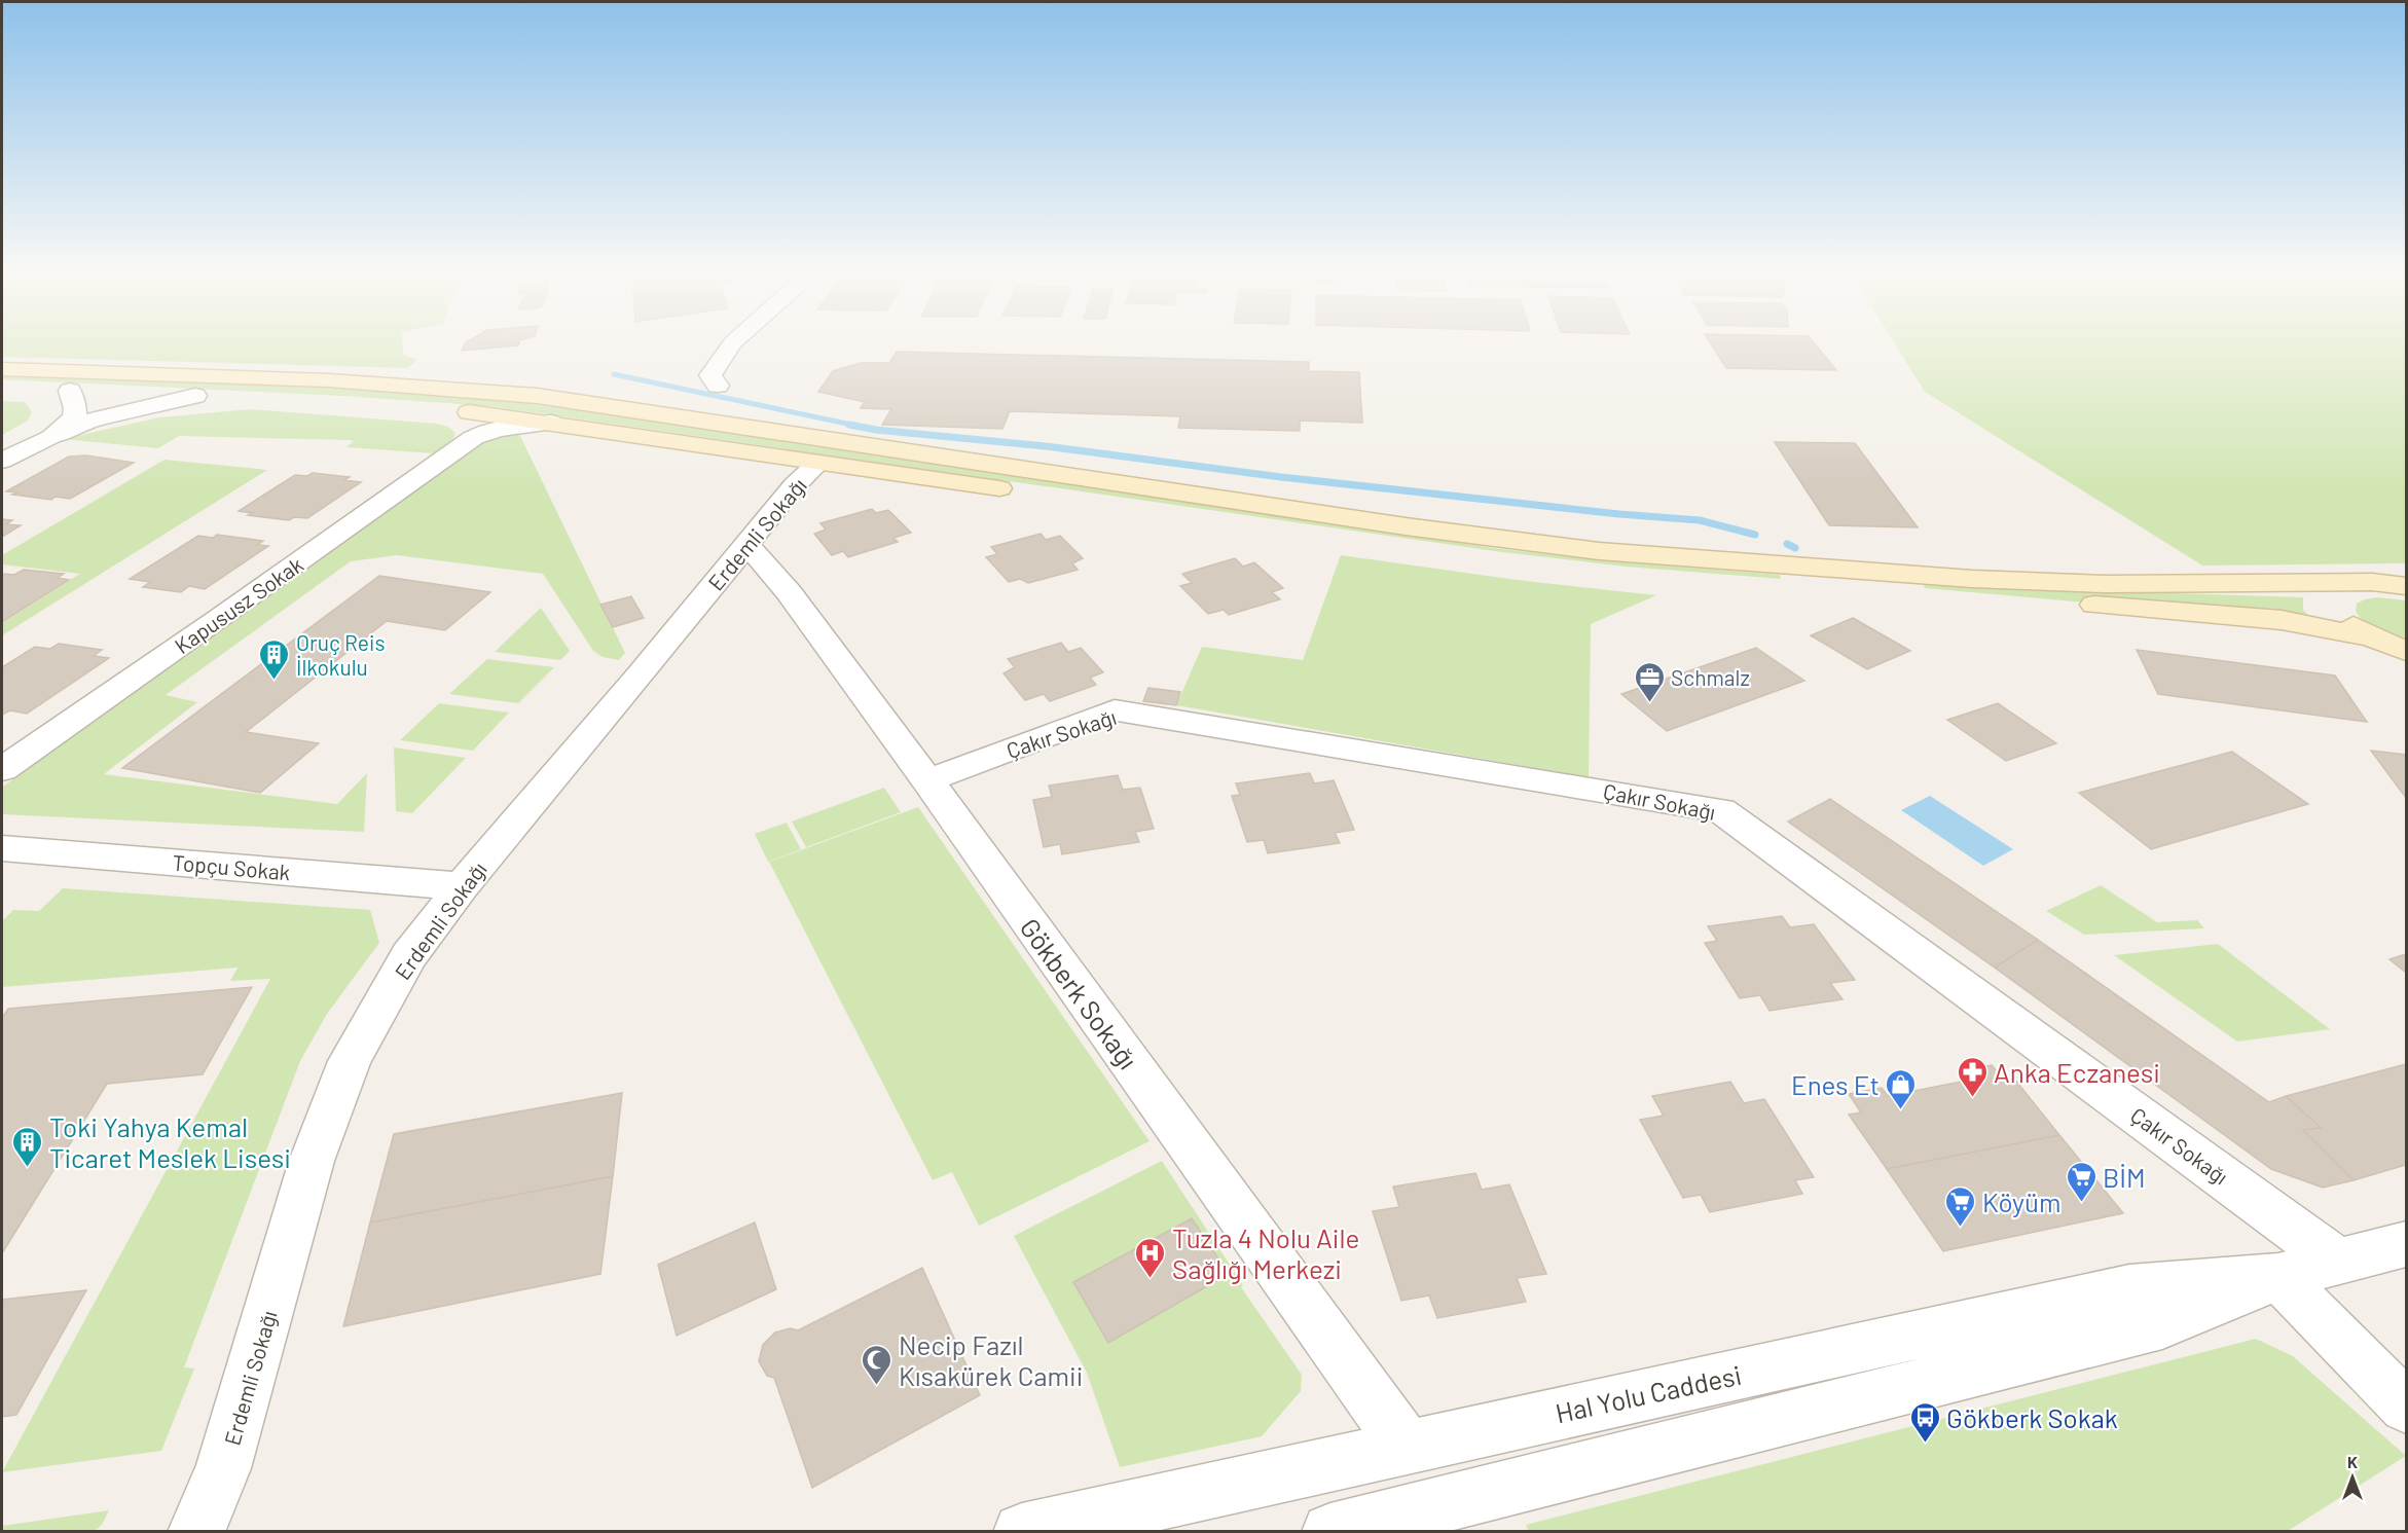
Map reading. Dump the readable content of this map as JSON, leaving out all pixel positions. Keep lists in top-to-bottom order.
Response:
{
  "streets": {
    "street": [
      "Erdemli Sokağı",
      "Kapususz Sokak",
      "Çakır Sokağı",
      "Topçu Sokak",
      "Gökberk Sokağı",
      "Hal Yolu Caddesi"
    ]
  },
  "crossings": [
    ["Erdemli Sokağı", "Topçu Sokak"],
    ["Erdemli Sokağı", "Gökberk Sokağı"],
    ["Çakır Sokağı", "Gökberk Sokağı"],
    ["Çakır Sokağı", "Hal Yolu Caddesi"],
    ["Gökberk Sokağı", "Hal Yolu Caddesi"]
  ],
  "places": {
    "building": ["Oruç Reis İlkokulu", "Toki Yahya Kemal Ticaret Meslek Lisesi"],
    "office": ["Schmalz"],
    "pharmacy": ["Anka Eczanesi"],
    "shop": ["Enes Et"],
    "supermarket": ["BİM", "Köyüm"],
    "hospital": ["Tuzla 4 Nolu Aile Sağlığı Merkezi"],
    "mosque": ["Necip Fazıl Kısakürek Camii"],
    "bus stop": ["Gökberk Sokak"]
  },
  "north": "top"
}
